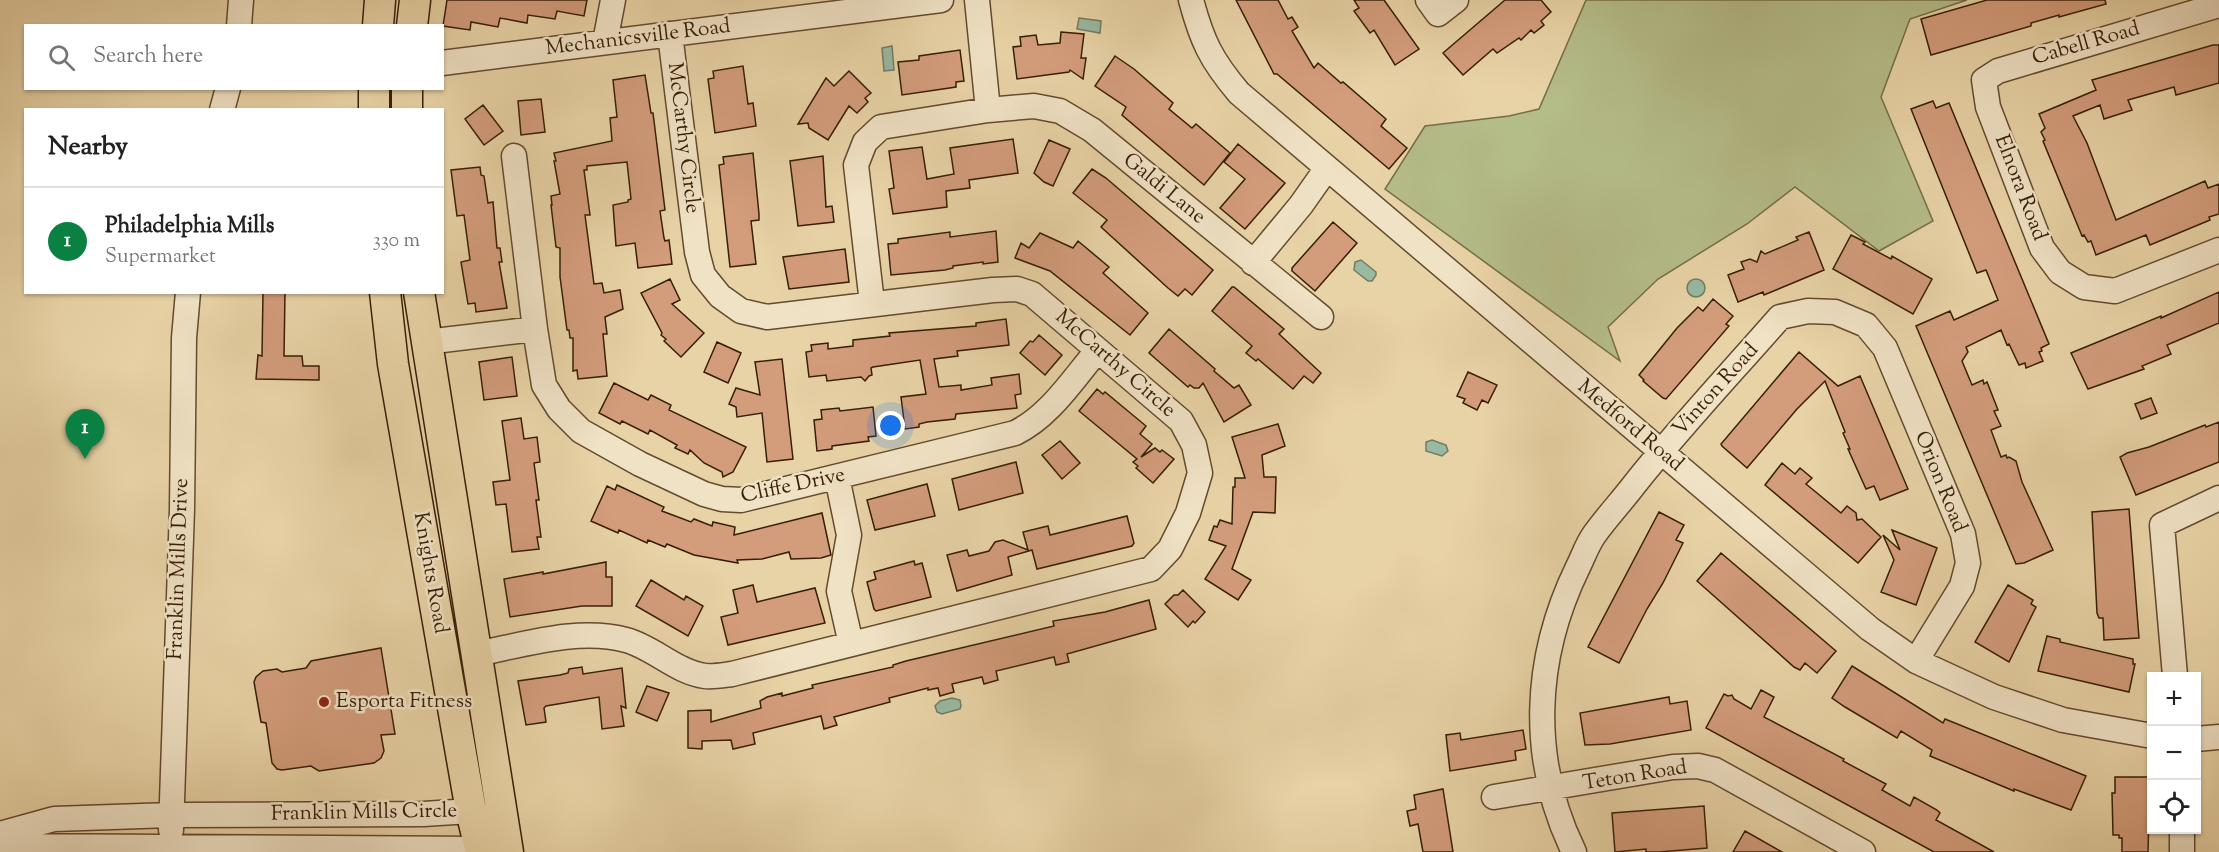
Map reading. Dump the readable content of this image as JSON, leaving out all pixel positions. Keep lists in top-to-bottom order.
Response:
{
  "streets": {
    "main road": ["Knights Road"],
    "street": [
      "Mechanicsville Road",
      "Cabell Road",
      "McCarthy Circle",
      "Elnora Road",
      "Galdi Lane",
      "Vinton Road",
      "Medford Road",
      "Orion Road",
      "Cliffe Drive",
      "Franklin Mills Drive",
      "Teton Road",
      "Franklin Mills Circle"
    ]
  },
  "crossings": [
    ["Mechanicsville Road", "McCarthy Circle"],
    ["Cabell Road", "Elnora Road"],
    ["McCarthy Circle", "Galdi Lane"],
    ["McCarthy Circle", "Cliffe Drive"],
    ["McCarthy Circle", "Knights Road"],
    ["Vinton Road", "Medford Road"],
    ["Vinton Road", "Orion Road"],
    ["Vinton Road", "Teton Road"],
    ["Medford Road", "Orion Road"],
    ["Franklin Mills Drive", "Franklin Mills Circle"],
    ["Knights Road", "Franklin Mills Circle"]
  ],
  "places": ["Esporta Fitness"],
  "page": {
    "search": "Search here",
    "heading": "Nearby",
    "list": [
      {
        "mark": "1",
        "name": "Philadelphia Mills",
        "note": "Supermarket",
        "value": "330 m"
      }
    ],
    "pins": "1",
    "map_buttons": ["+", "−"]
  }
}
